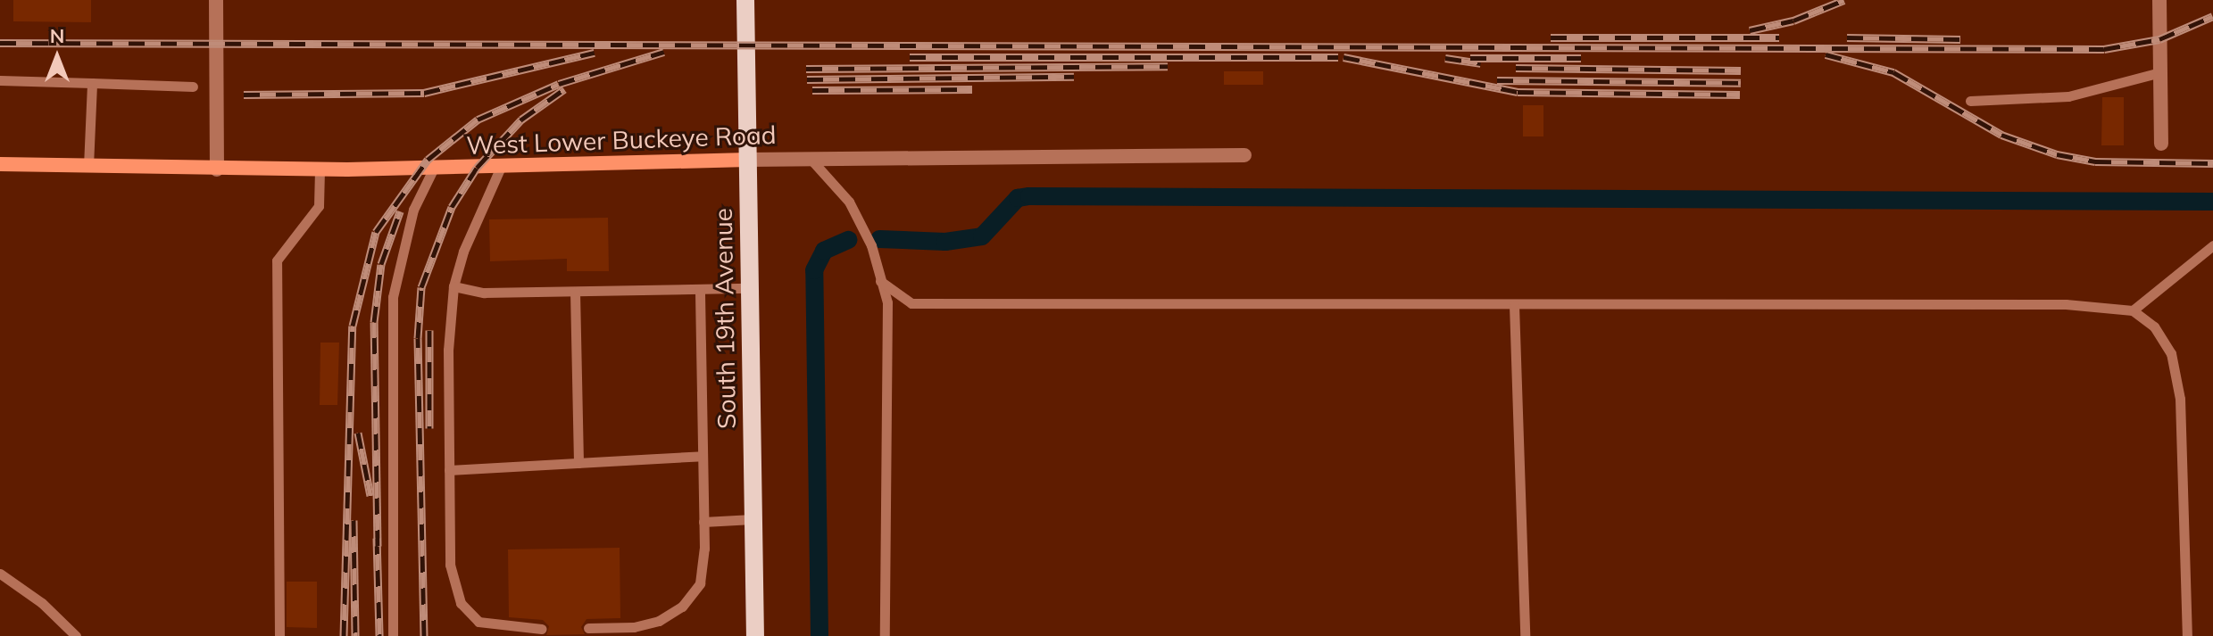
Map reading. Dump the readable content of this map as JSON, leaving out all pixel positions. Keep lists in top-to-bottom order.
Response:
{
  "streets": {
    "main road": ["West Lower Buckeye Road", "South 19th Avenue"]
  },
  "crossings": [
    ["West Lower Buckeye Road", "South 19th Avenue"]
  ],
  "north": "top"
}
